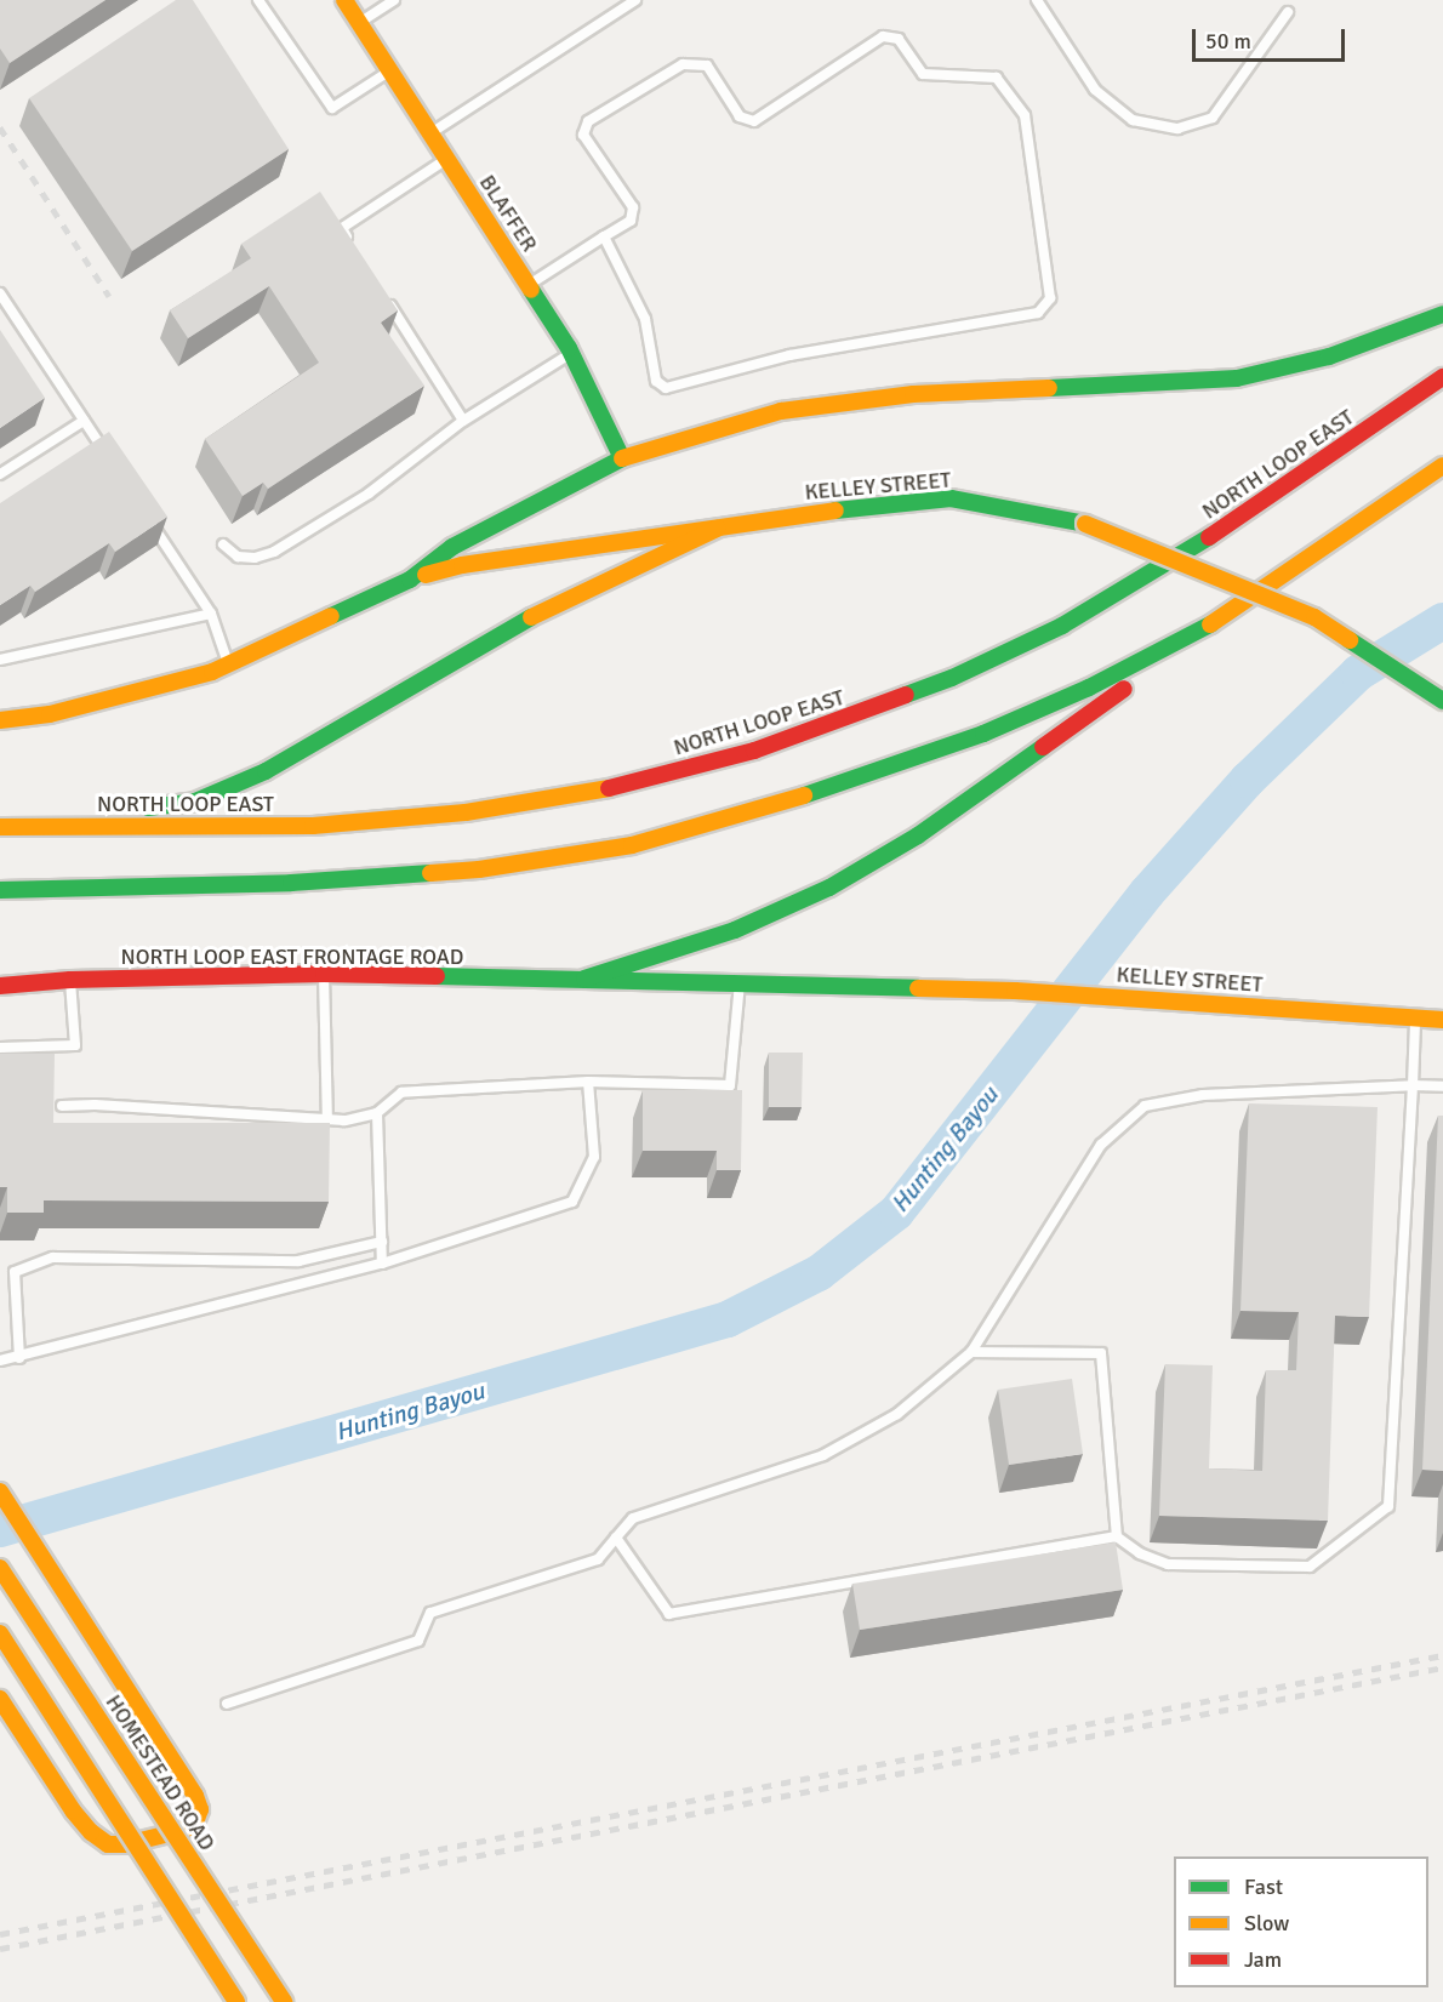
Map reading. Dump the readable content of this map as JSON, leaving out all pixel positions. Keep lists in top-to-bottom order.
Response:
{
  "streets": {
    "main road": [
      "BLAFFER",
      "NORTH LOOP EAST",
      "KELLEY STREET",
      "NORTH LOOP EAST FRONTAGE ROAD",
      "HOMESTEAD ROAD"
    ]
  },
  "crossings": [
    ["KELLEY STREET", "NORTH LOOP EAST FRONTAGE ROAD"]
  ],
  "water": ["Hunting Bayou"],
  "legend": ["Fast", "Slow", "Jam"],
  "scale_bar": "50 m"
}
